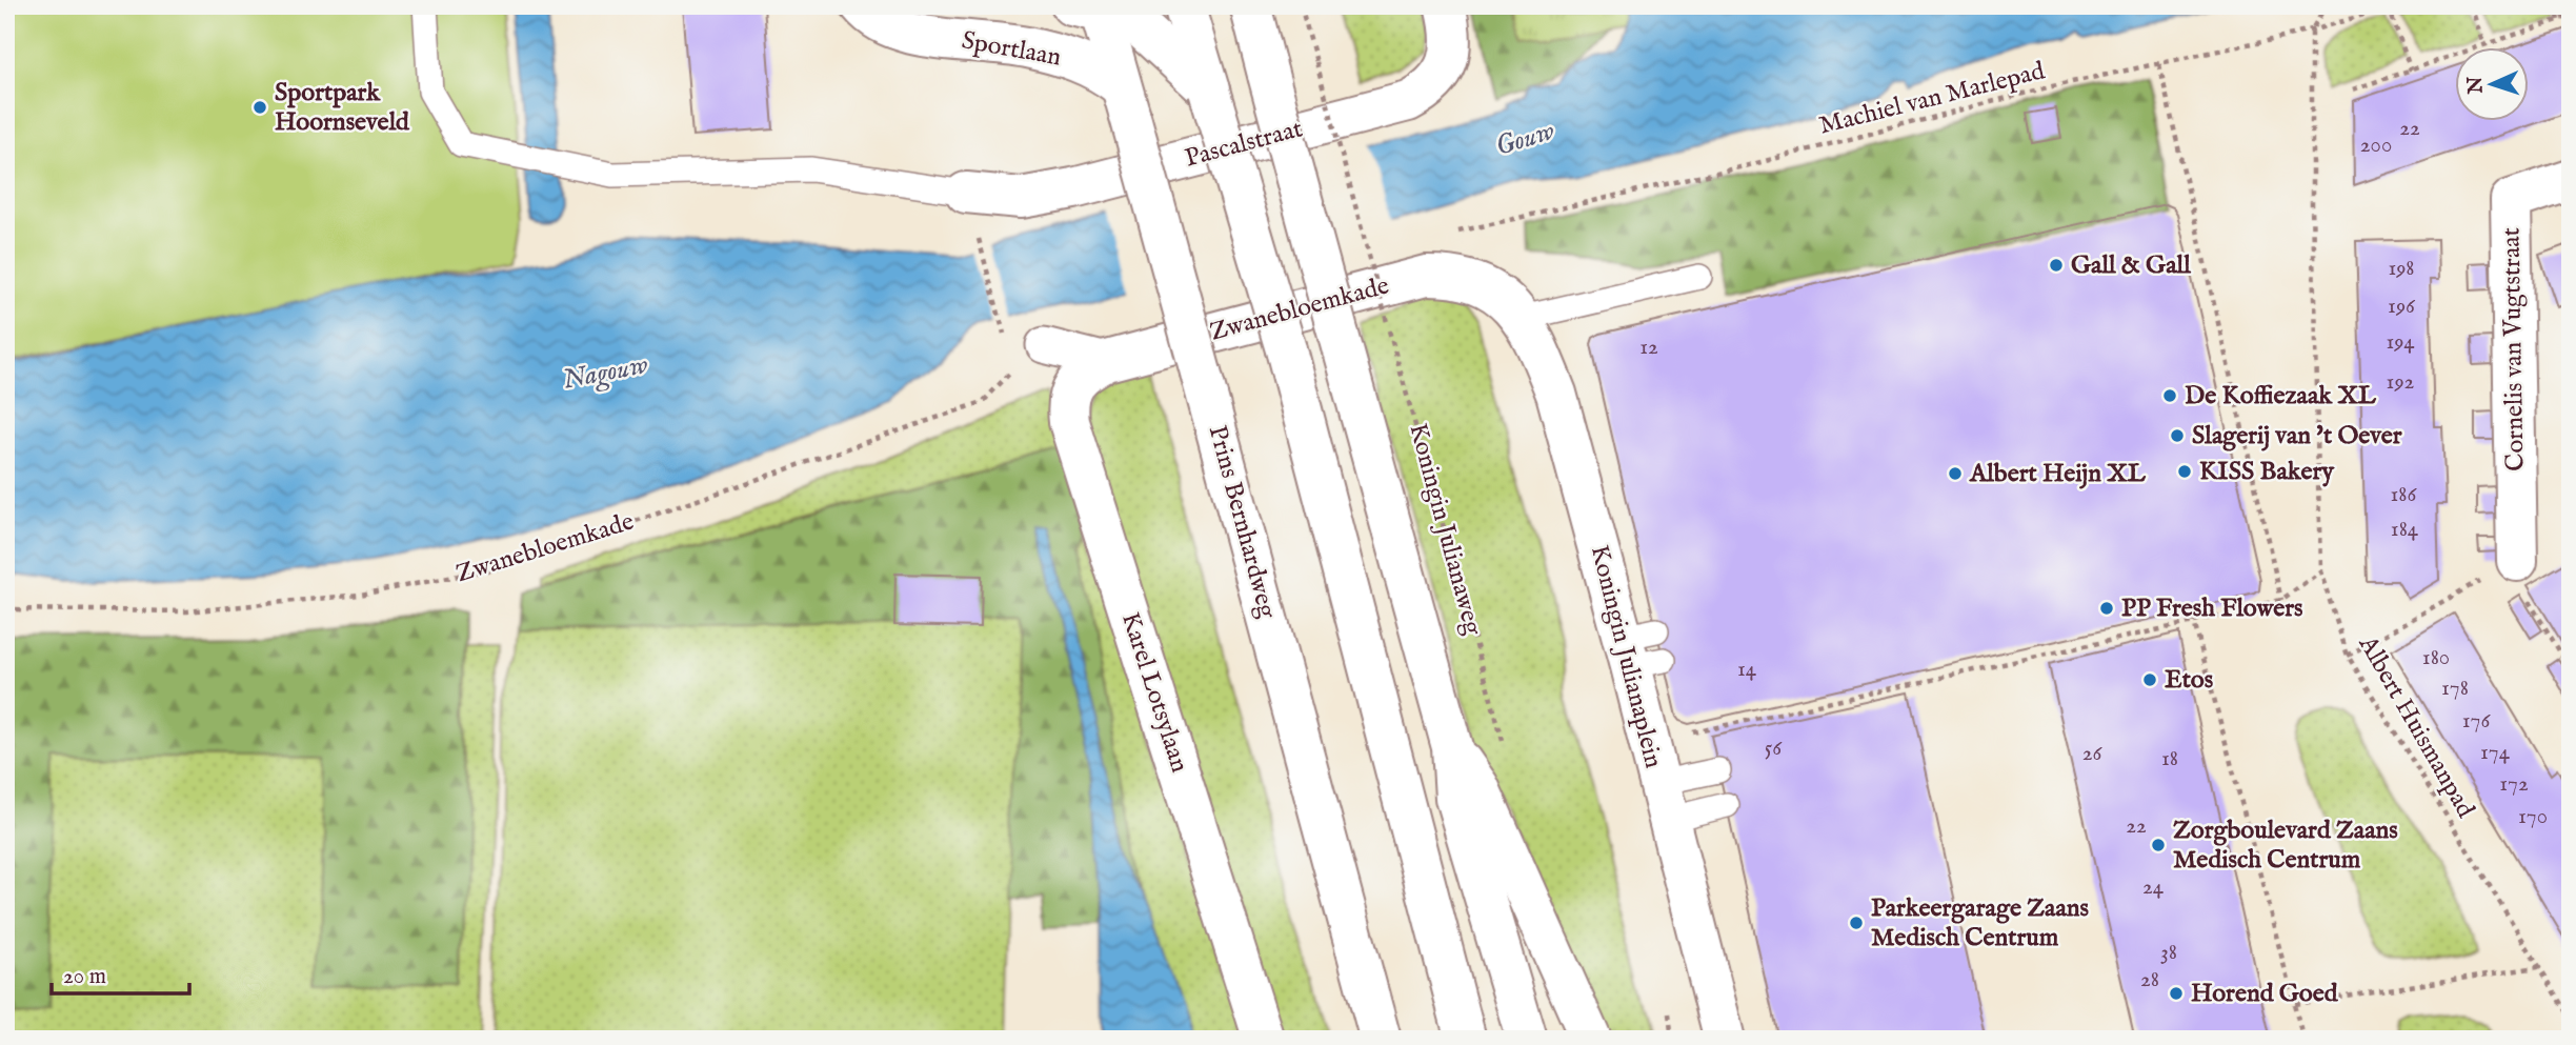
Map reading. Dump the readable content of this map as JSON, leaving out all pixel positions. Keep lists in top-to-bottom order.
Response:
{
  "streets": {
    "main road": [
      "Sportlaan",
      "Pascalstraat",
      "Zwanebloemkade",
      "Cornelis van Vugtstraat",
      "Prins Bernhardweg",
      "Koningin Julianaweg",
      "Koningin Julianaplein",
      "Karel Lotsylaan"
    ],
    "path": ["Machiel van Marlepad", "Albert Huismanpad"]
  },
  "crossings": [
    ["Sportlaan", "Prins Bernhardweg"],
    ["Machiel van Marlepad", "Albert Huismanpad"],
    ["Zwanebloemkade", "Koningin Julianaplein"],
    ["Zwanebloemkade", "Karel Lotsylaan"]
  ],
  "water": ["Gouw", "Nagouw"],
  "places": [
    "Sportpark Hoornseveld",
    "Gall & Gall",
    "De Koffiezaak XL",
    "Slagerij van 't Oever",
    "KISS Bakery",
    "Albert Heijn XL",
    "PP Fresh Flowers",
    "Etos",
    "Zorgboulevard Zaans Medisch Centrum",
    "Parkeergarage Zaans Medisch Centrum",
    "Horend Goed"
  ],
  "house_numbers": [
    "22",
    "200",
    "198",
    "196",
    "194",
    "12",
    "192",
    "186",
    "184",
    "180",
    "14",
    "178",
    "176",
    "56",
    "174",
    "26",
    "18",
    "172",
    "170",
    "22",
    "24",
    "38",
    "28"
  ],
  "scale_bar": "20 m",
  "north": "left"
}
